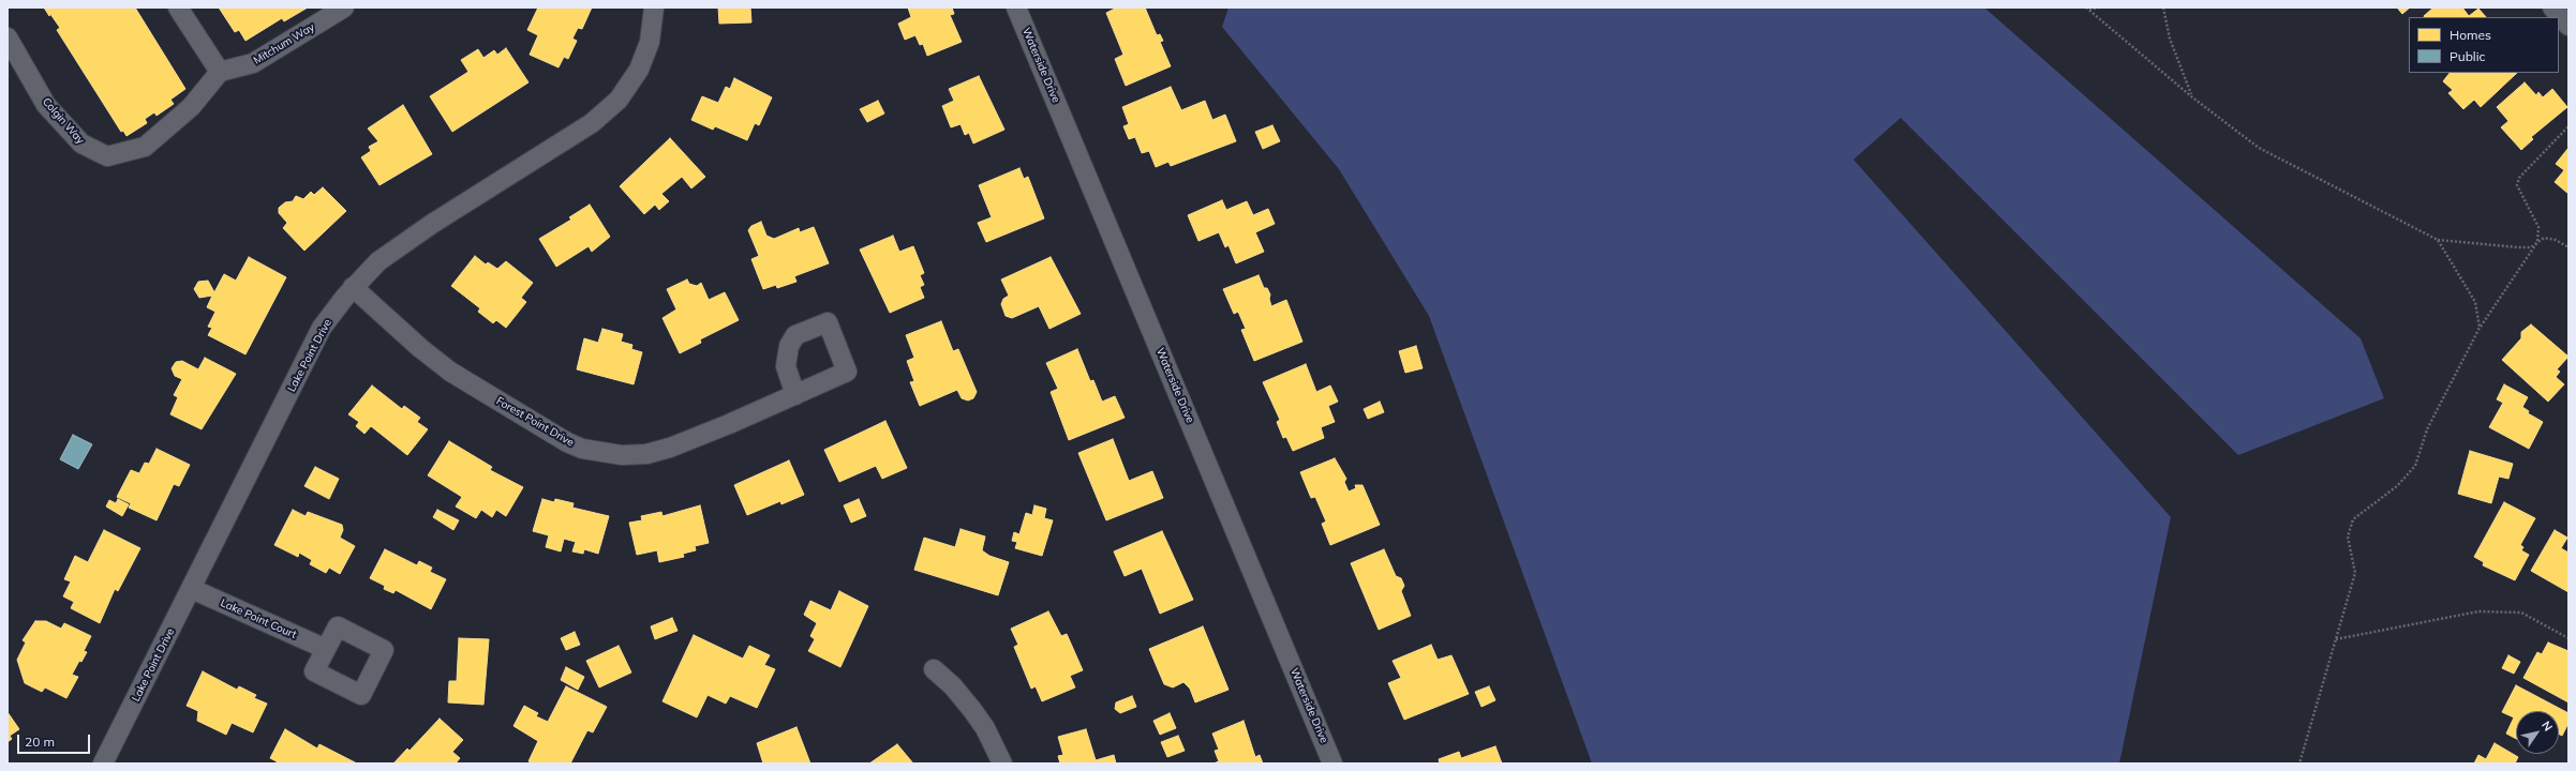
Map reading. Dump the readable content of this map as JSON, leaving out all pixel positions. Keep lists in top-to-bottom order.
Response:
{
  "streets": {
    "street": [
      "Mitchum Way",
      "Waterside Drive",
      "Colgin Way",
      "Lake Point Drive",
      "Forest Point Drive",
      "Lake Point Court"
    ]
  },
  "crossings": [
    ["Mitchum Way", "Colgin Way"],
    ["Lake Point Drive", "Forest Point Drive"],
    ["Lake Point Drive", "Lake Point Court"]
  ],
  "legend": ["Homes", "Public"],
  "scale_bar": "20 m",
  "north": "top right"
}
